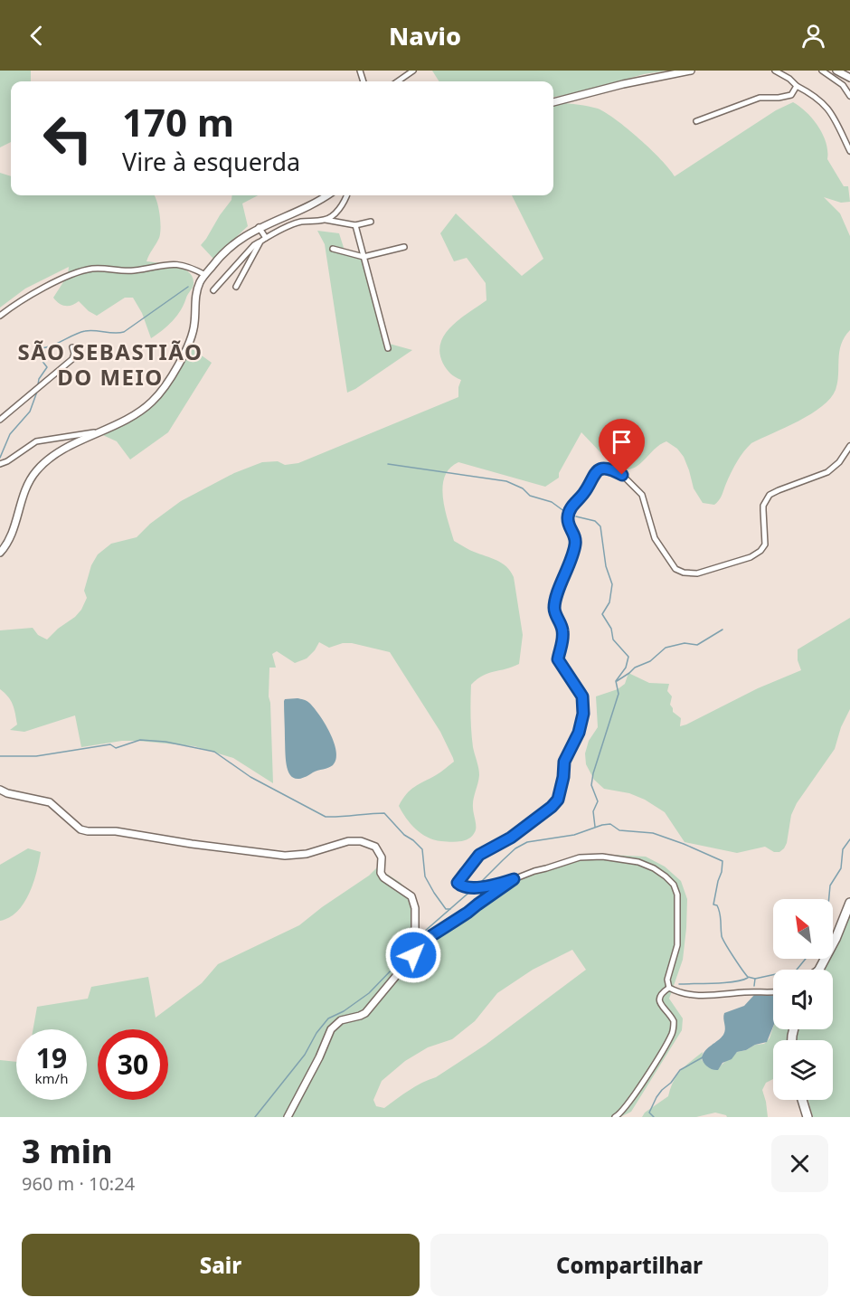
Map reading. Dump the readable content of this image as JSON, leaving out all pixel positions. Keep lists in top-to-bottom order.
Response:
{
  "districts": ["SÃO SEBASTIÃO DO MEIO"],
  "north": "top left",
  "page": {
    "header": "Navio",
    "turn": ["170 m", "Vire à esquerda"],
    "speed": "19 km/h",
    "limit": "30",
    "heading": ["3 min", "960 m · 10:24"],
    "buttons": ["Sair", "Compartilhar"]
  }
}
